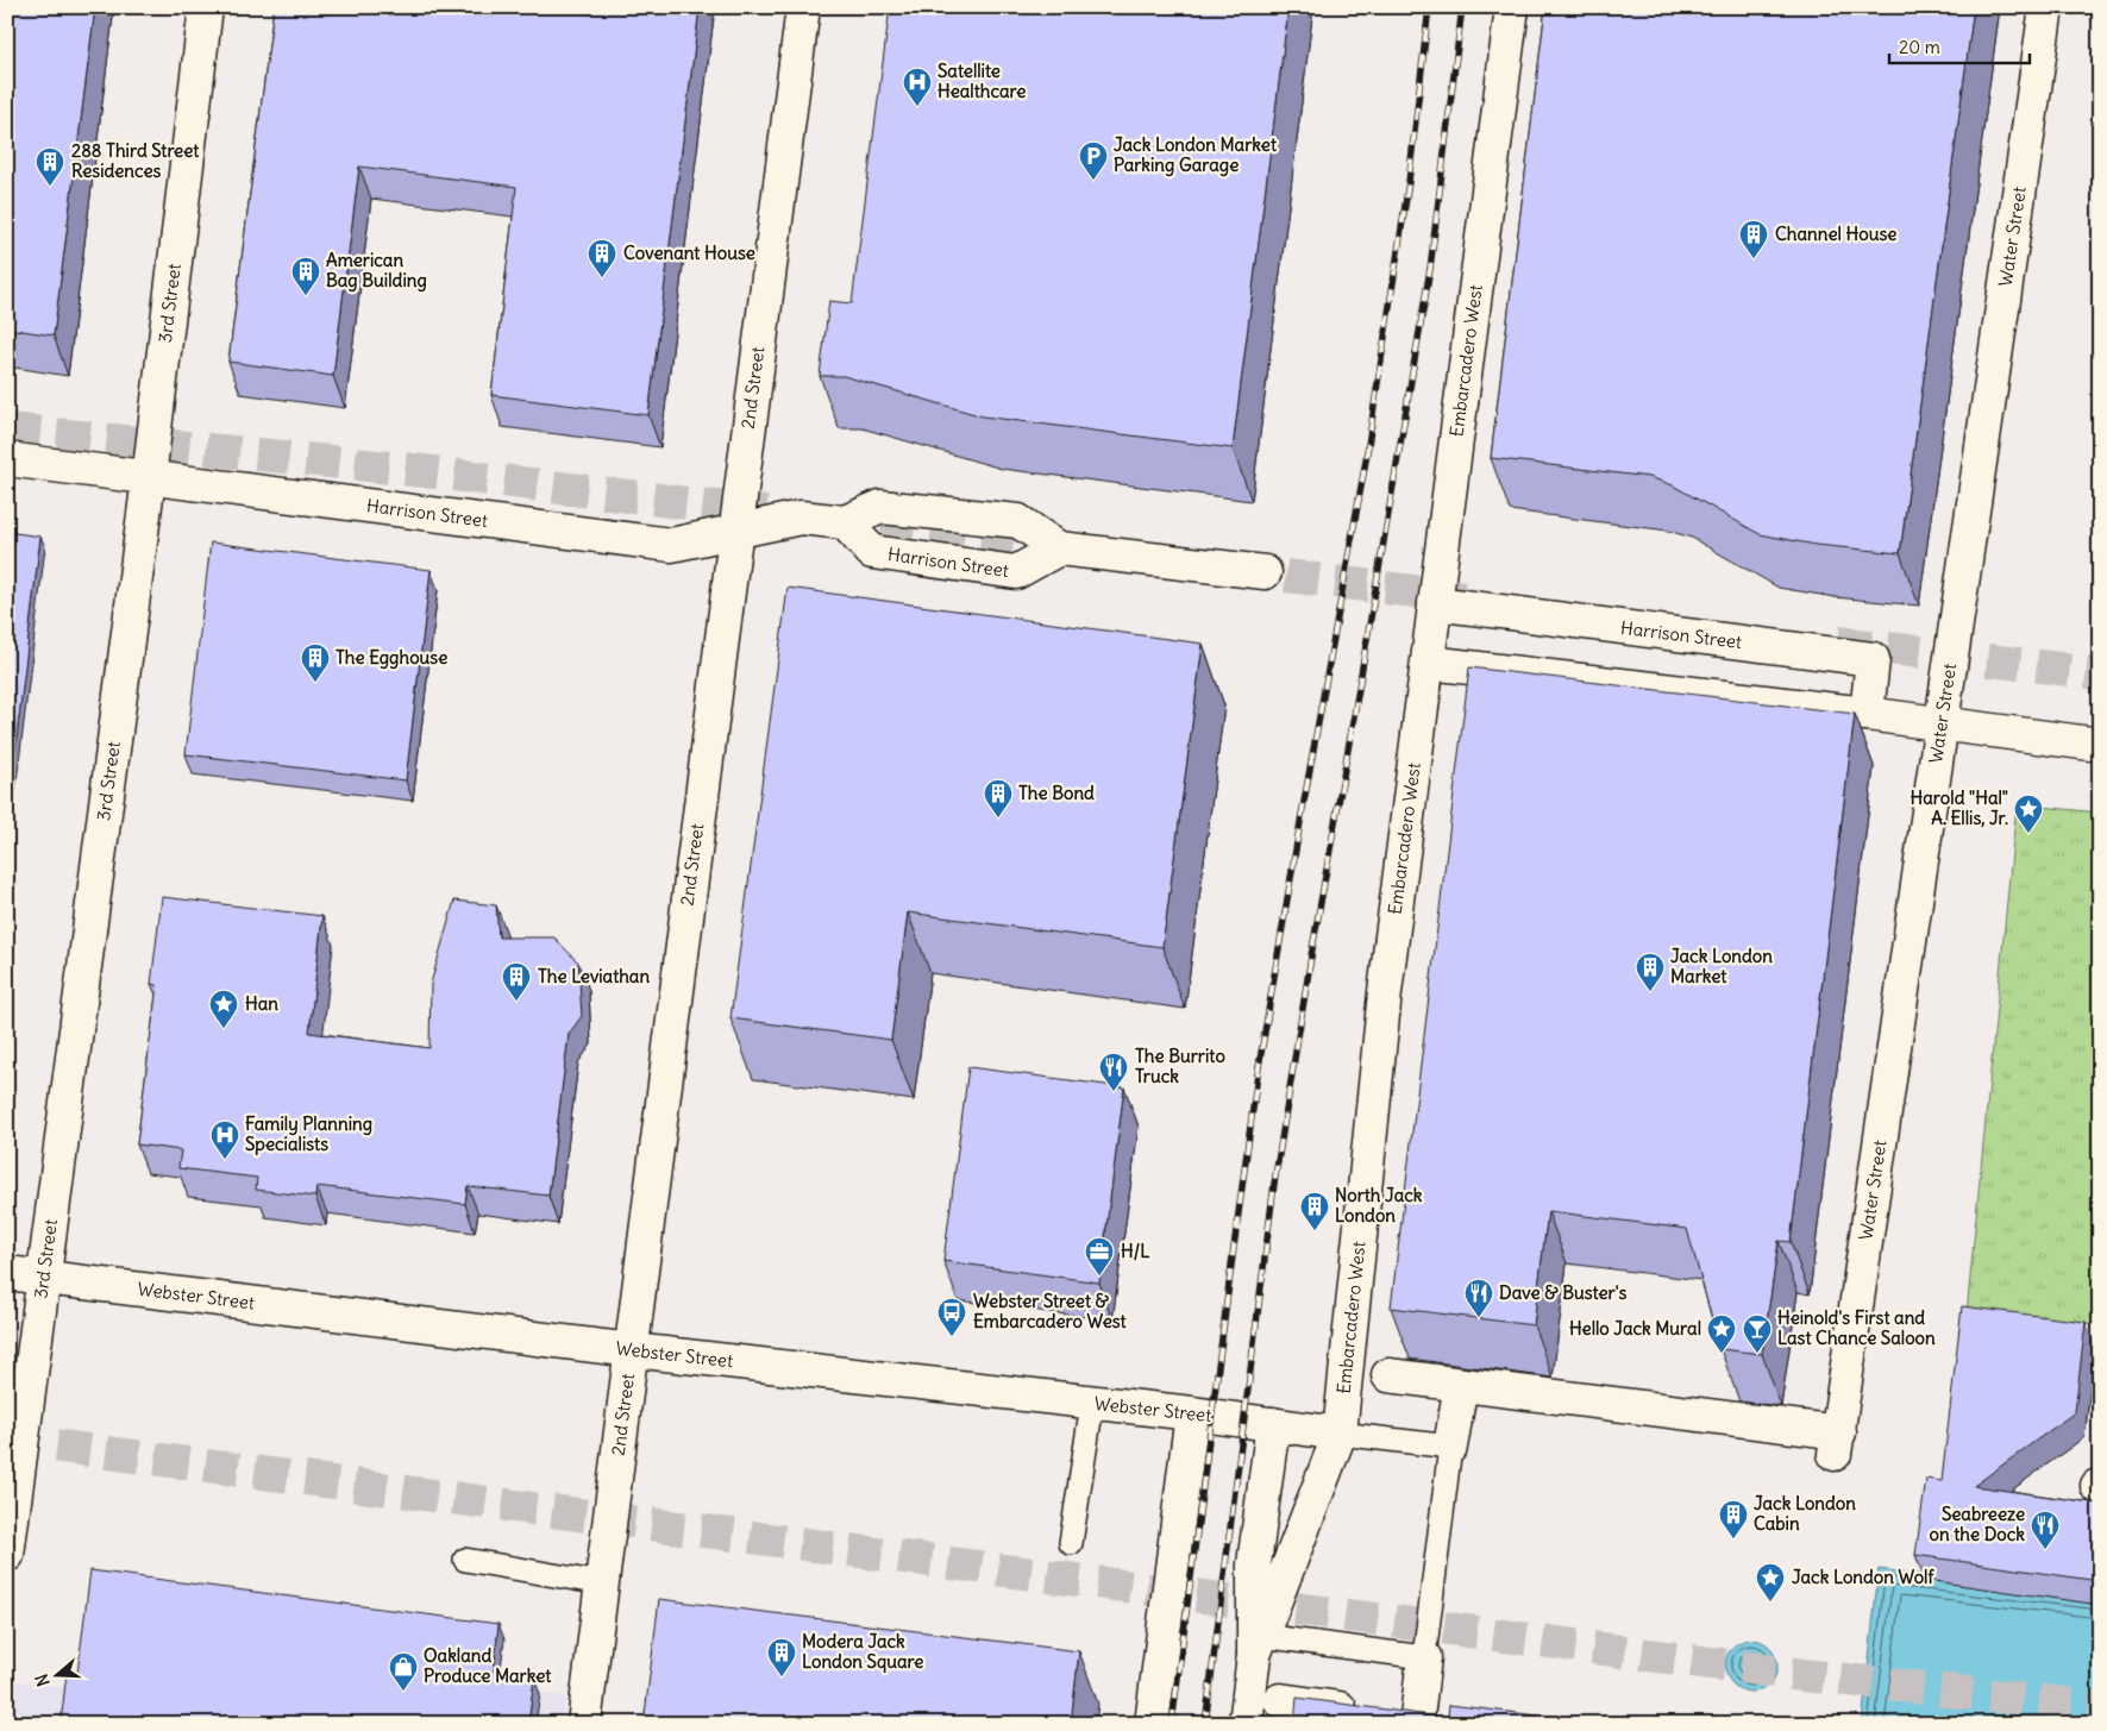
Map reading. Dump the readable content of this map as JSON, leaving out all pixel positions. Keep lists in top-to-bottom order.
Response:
{
  "streets": {
    "street": [
      "Water Street",
      "3rd Street",
      "Embarcadero West",
      "2nd Street",
      "Harrison Street",
      "Webster Street"
    ]
  },
  "crossings": [
    ["3rd Street", "Harrison Street"],
    ["3rd Street", "Webster Street"],
    ["Embarcadero West", "Harrison Street"],
    ["Embarcadero West", "Webster Street"],
    ["2nd Street", "Harrison Street"],
    ["2nd Street", "Webster Street"]
  ],
  "places": {
    "hospital": ["Satellite Healthcare", "Family Planning Specialists"],
    "parking": ["Jack London Market Parking Garage"],
    "building": [
      "288 Third Street Residences",
      "Channel House",
      "Covenant House",
      "American Bag Building",
      "The Egghouse",
      "The Bond",
      "Jack London Market",
      "The Leviathan",
      "North Jack London",
      "Jack London Cabin",
      "Modera Jack London Square"
    ],
    "place": [
      "Harold \"Hal\" A. Ellis, Jr.",
      "Han",
      "Hello Jack Mural",
      "Jack London Wolf"
    ],
    "restaurant": ["The Burrito Truck", "Dave & Buster's", "Seabreeze on the Dock"],
    "office": ["H/L"],
    "bus stop": ["Webster Street & Embarcadero West"],
    "bar": ["Heinold's First and Last Chance Saloon"],
    "shop": ["Oakland Produce Market"]
  },
  "scale_bar": "20 m",
  "north": "left"
}
